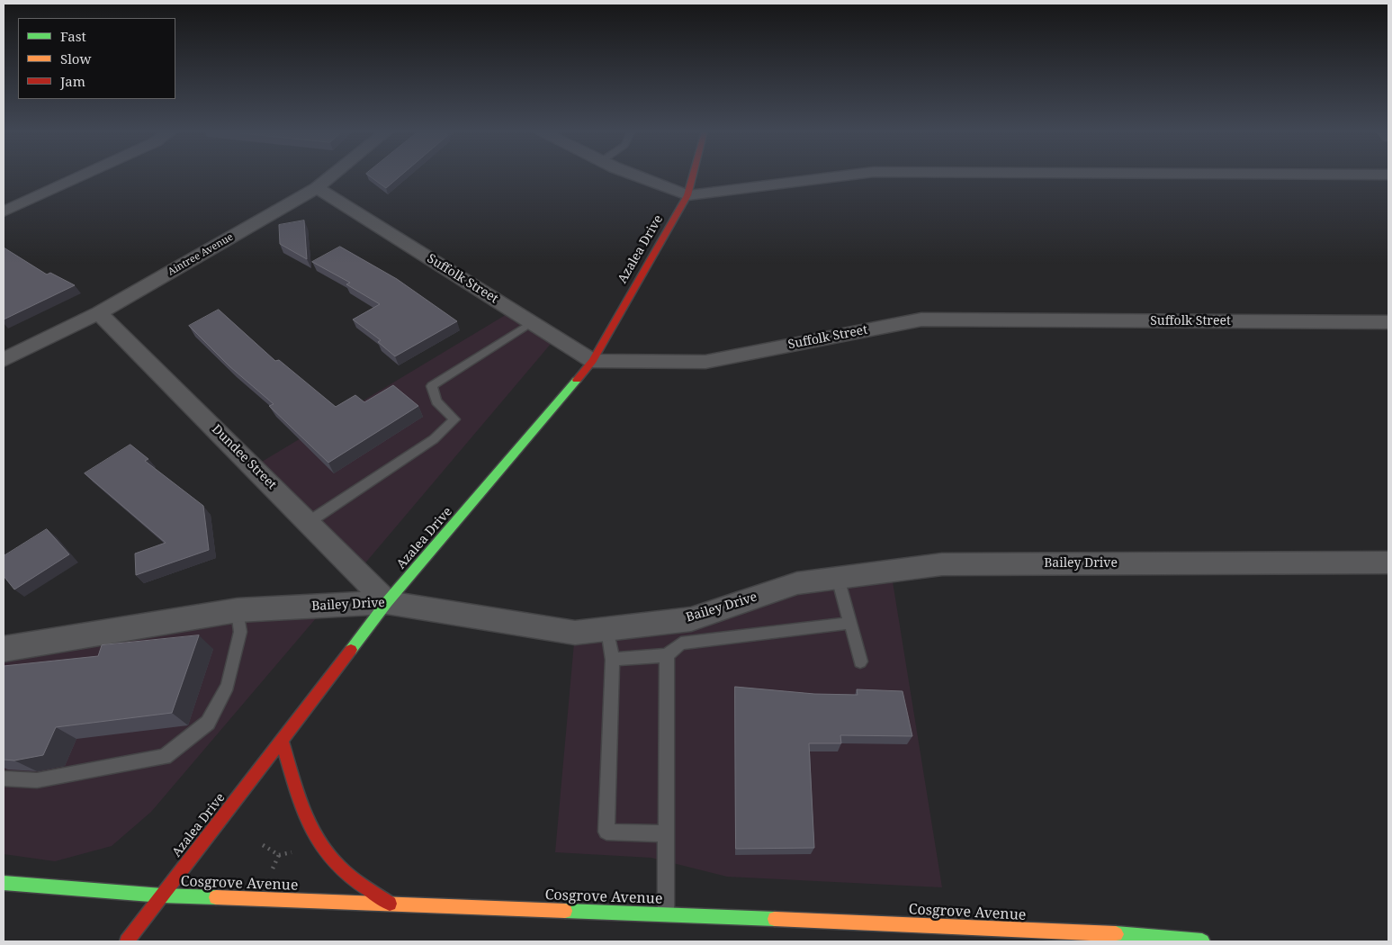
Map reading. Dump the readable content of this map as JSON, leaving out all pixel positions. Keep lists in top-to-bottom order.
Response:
{
  "streets": {
    "street": [
      "Azalea Drive",
      "Aintree Avenue",
      "Suffolk Street",
      "Dundee Street",
      "Bailey Drive",
      "Cosgrove Avenue"
    ]
  },
  "crossings": [
    ["Azalea Drive", "Suffolk Street"],
    ["Azalea Drive", "Dundee Street"],
    ["Azalea Drive", "Bailey Drive"],
    ["Azalea Drive", "Cosgrove Avenue"],
    ["Aintree Avenue", "Suffolk Street"],
    ["Aintree Avenue", "Dundee Street"],
    ["Dundee Street", "Bailey Drive"]
  ],
  "legend": ["Fast", "Slow", "Jam"]
}
